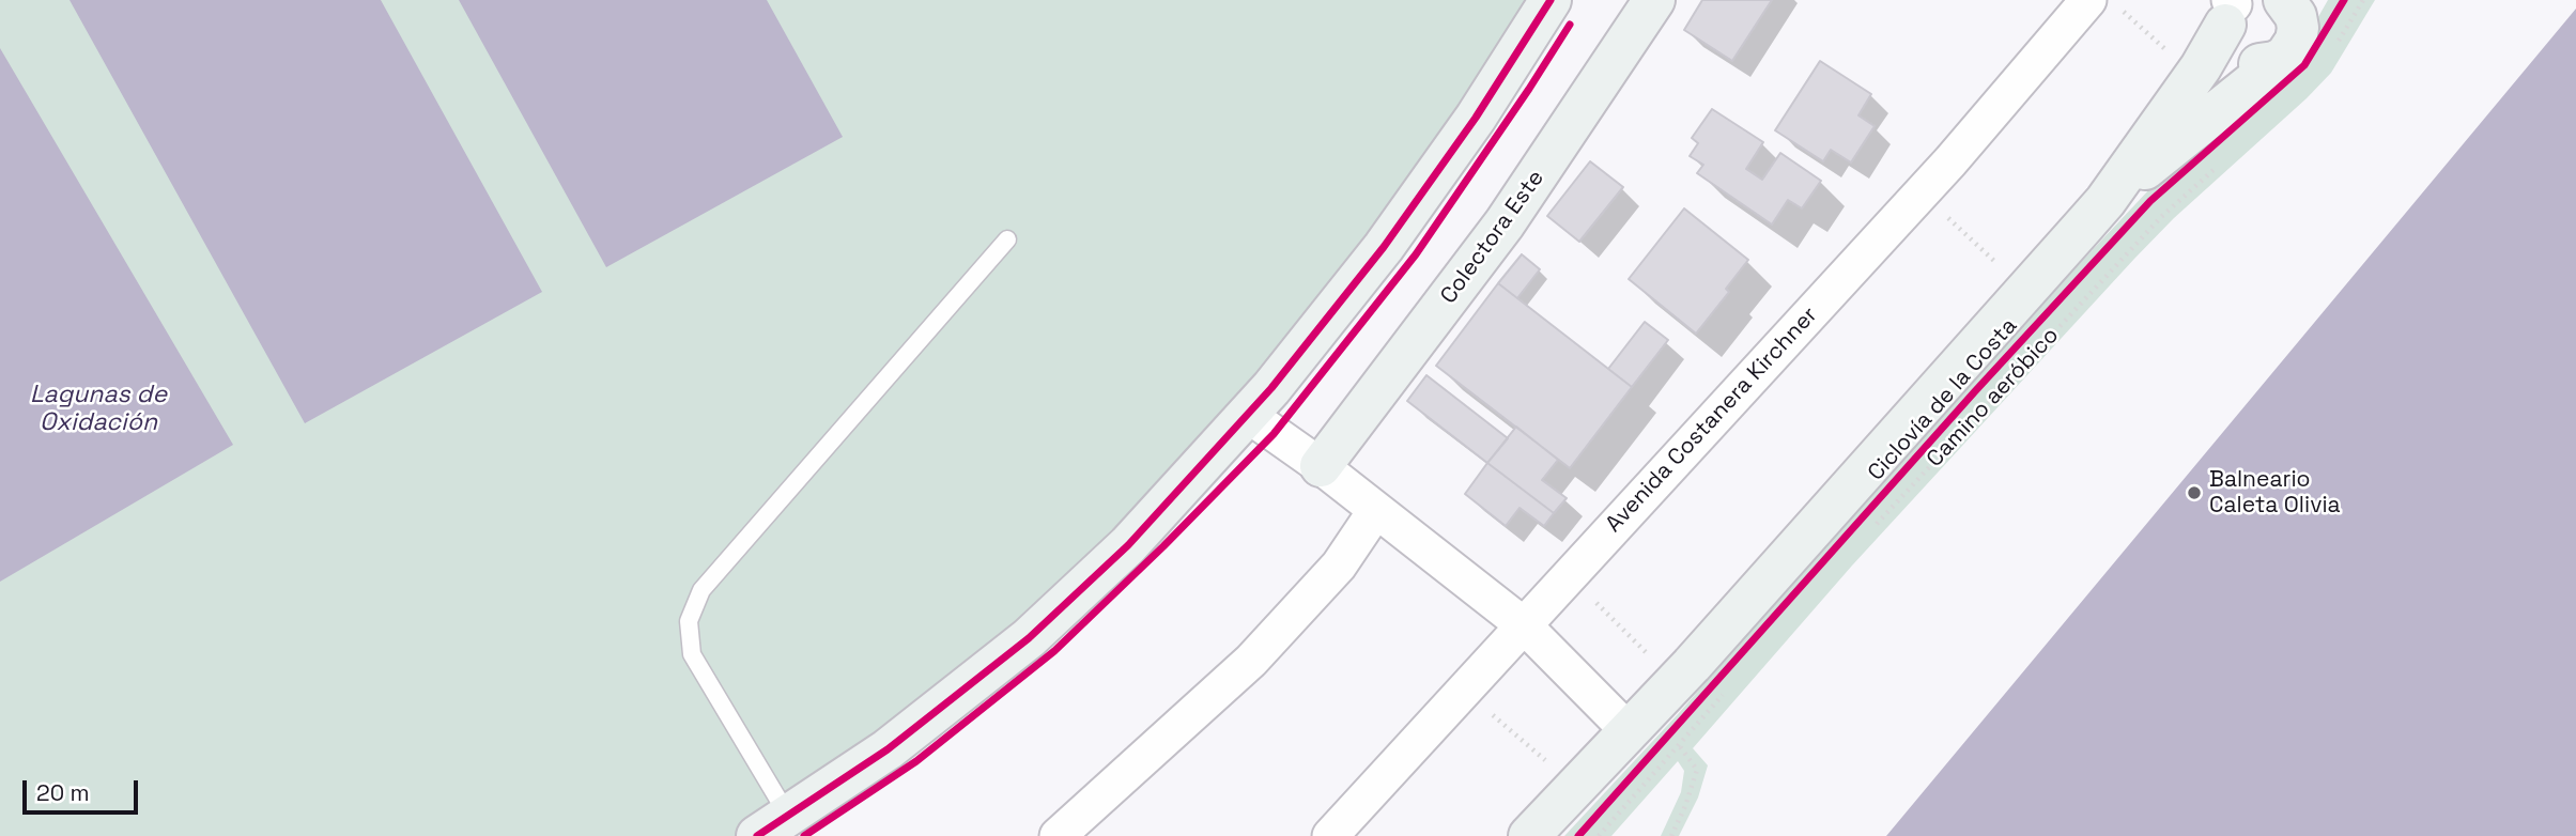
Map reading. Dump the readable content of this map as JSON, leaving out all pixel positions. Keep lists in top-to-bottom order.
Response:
{
  "streets": {
    "street": ["Colectora Este", "Avenida Costanera Kirchner"],
    "cycle path": ["Camino aeróbico"]
  },
  "water": ["Lagunas de Oxidación"],
  "places": ["Balneario Caleta Olivia"],
  "scale_bar": "20 m"
}
